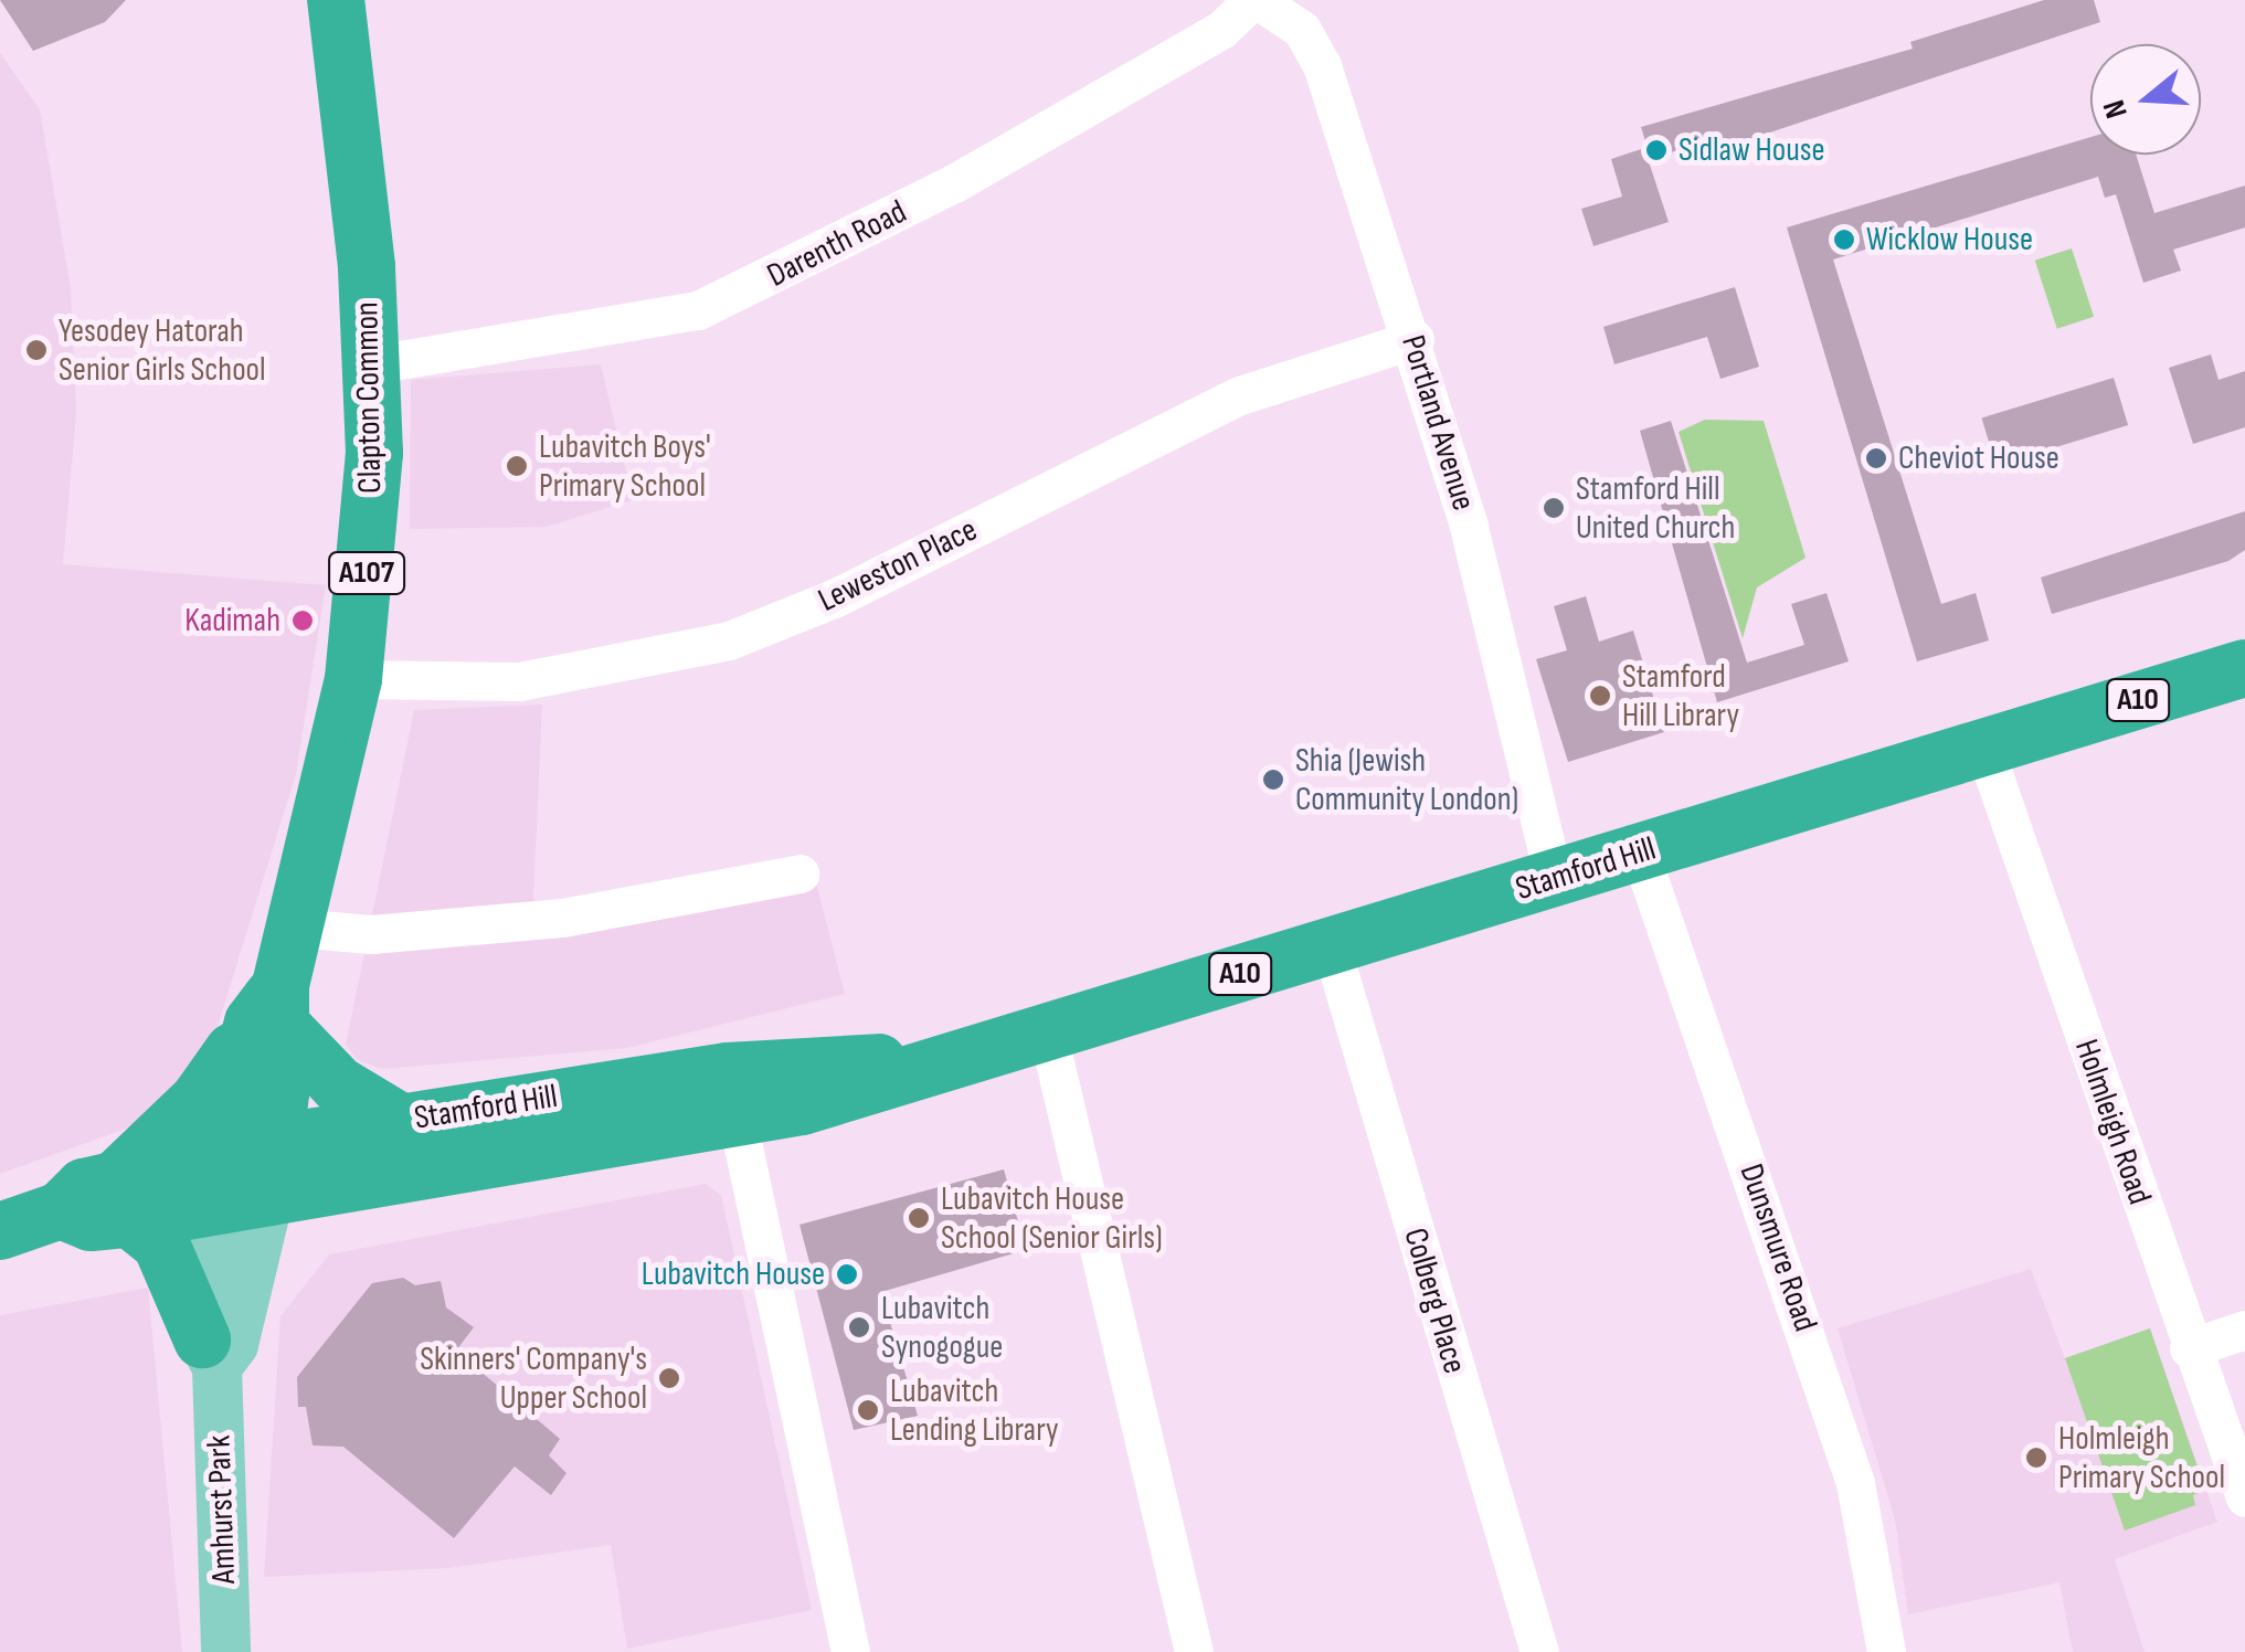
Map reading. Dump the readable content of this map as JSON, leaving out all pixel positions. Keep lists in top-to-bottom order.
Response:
{
  "streets": {
    "highway": [
      "Clapton Common",
      "A107",
      "A10",
      "Stamford Hill"
    ],
    "main road": ["Amhurst Park"],
    "street": [
      "Darenth Road",
      "Portland Avenue",
      "Leweston Place",
      "Holmleigh Road",
      "Dunsmure Road",
      "Colberg Place"
    ]
  },
  "crossings": [
    ["Darenth Road", "Clapton Common"],
    ["Darenth Road", "Portland Avenue"],
    ["Clapton Common", "Leweston Place"],
    ["Clapton Common", "A107"],
    ["Clapton Common", "Stamford Hill"],
    ["Clapton Common", "Amhurst Park"],
    ["Portland Avenue", "Leweston Place"],
    ["Portland Avenue", "Stamford Hill"],
    ["A107", "Stamford Hill"],
    ["A107", "Amhurst Park"],
    ["Stamford Hill", "Holmleigh Road"],
    ["Stamford Hill", "Dunsmure Road"],
    ["Stamford Hill", "Colberg Place"],
    ["Stamford Hill", "Amhurst Park"]
  ],
  "places": [
    "Sidlaw House",
    "Wicklow House",
    "Yesodey Hatorah Senior Girls School",
    "Cheviot House",
    "Lubavitch Boys' Primary School",
    "Stamford Hill United Church",
    "Kadimah",
    "Stamford Hill Library",
    "Shia (Jewish Community London)",
    "Lubavitch House School (Senior Girls)",
    "Lubavitch House",
    "Lubavitch Synogogue",
    "Skinners' Company's Upper School",
    "Lubavitch Lending Library",
    "Holmleigh Primary School"
  ],
  "north": "left"
}
